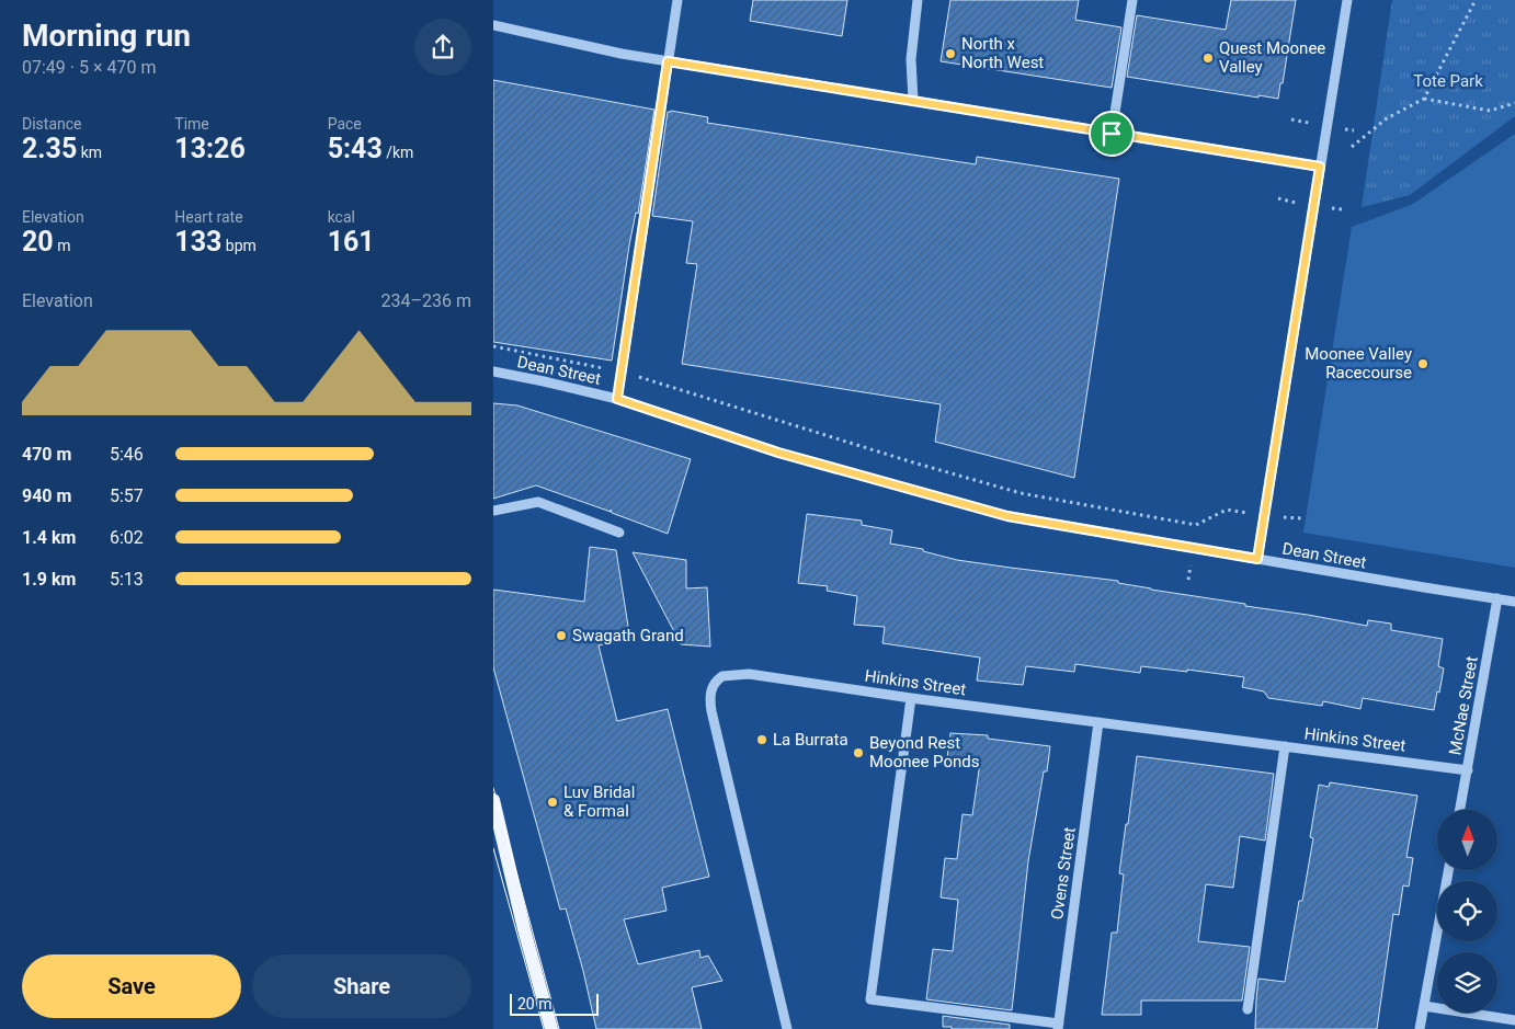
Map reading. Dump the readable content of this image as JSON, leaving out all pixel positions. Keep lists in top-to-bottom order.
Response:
{
  "streets": {
    "street": [
      "Dean Street",
      "Hinkins Street",
      "McNae Street",
      "Ovens Street"
    ]
  },
  "crossings": [
    ["Dean Street", "McNae Street"],
    ["Hinkins Street", "McNae Street"],
    ["Hinkins Street", "Ovens Street"]
  ],
  "parks": ["Tote Park"],
  "places": [
    "North x North West",
    "Quest Moonee Valley",
    "Moonee Valley Racecourse",
    "Swagath Grand",
    "La Burrata",
    "Beyond Rest Moonee Ponds",
    "Luv Bridal & Formal"
  ],
  "scale_bar": "20 m",
  "north": "top",
  "page": {
    "heading": ["Morning run", "07:49 · 5 × 470 m"],
    "stats": [
      ["Distance", "2.35 km"],
      ["Time", "13:26"],
      ["Pace", "5:43 /km"],
      ["Elevation", "20 m"],
      ["Heart rate", "133 bpm"],
      ["kcal", "161"]
    ],
    "chart": ["Elevation", "234–236 m"],
    "list": [
      {
        "name": "470 m",
        "note": "5:46"
      },
      {
        "name": "940 m",
        "note": "5:57"
      },
      {
        "name": "1.4 km",
        "note": "6:02"
      },
      {
        "name": "1.9 km",
        "note": "5:13"
      }
    ],
    "buttons": ["Save", "Share"],
    "scale": "20 m"
  }
}
